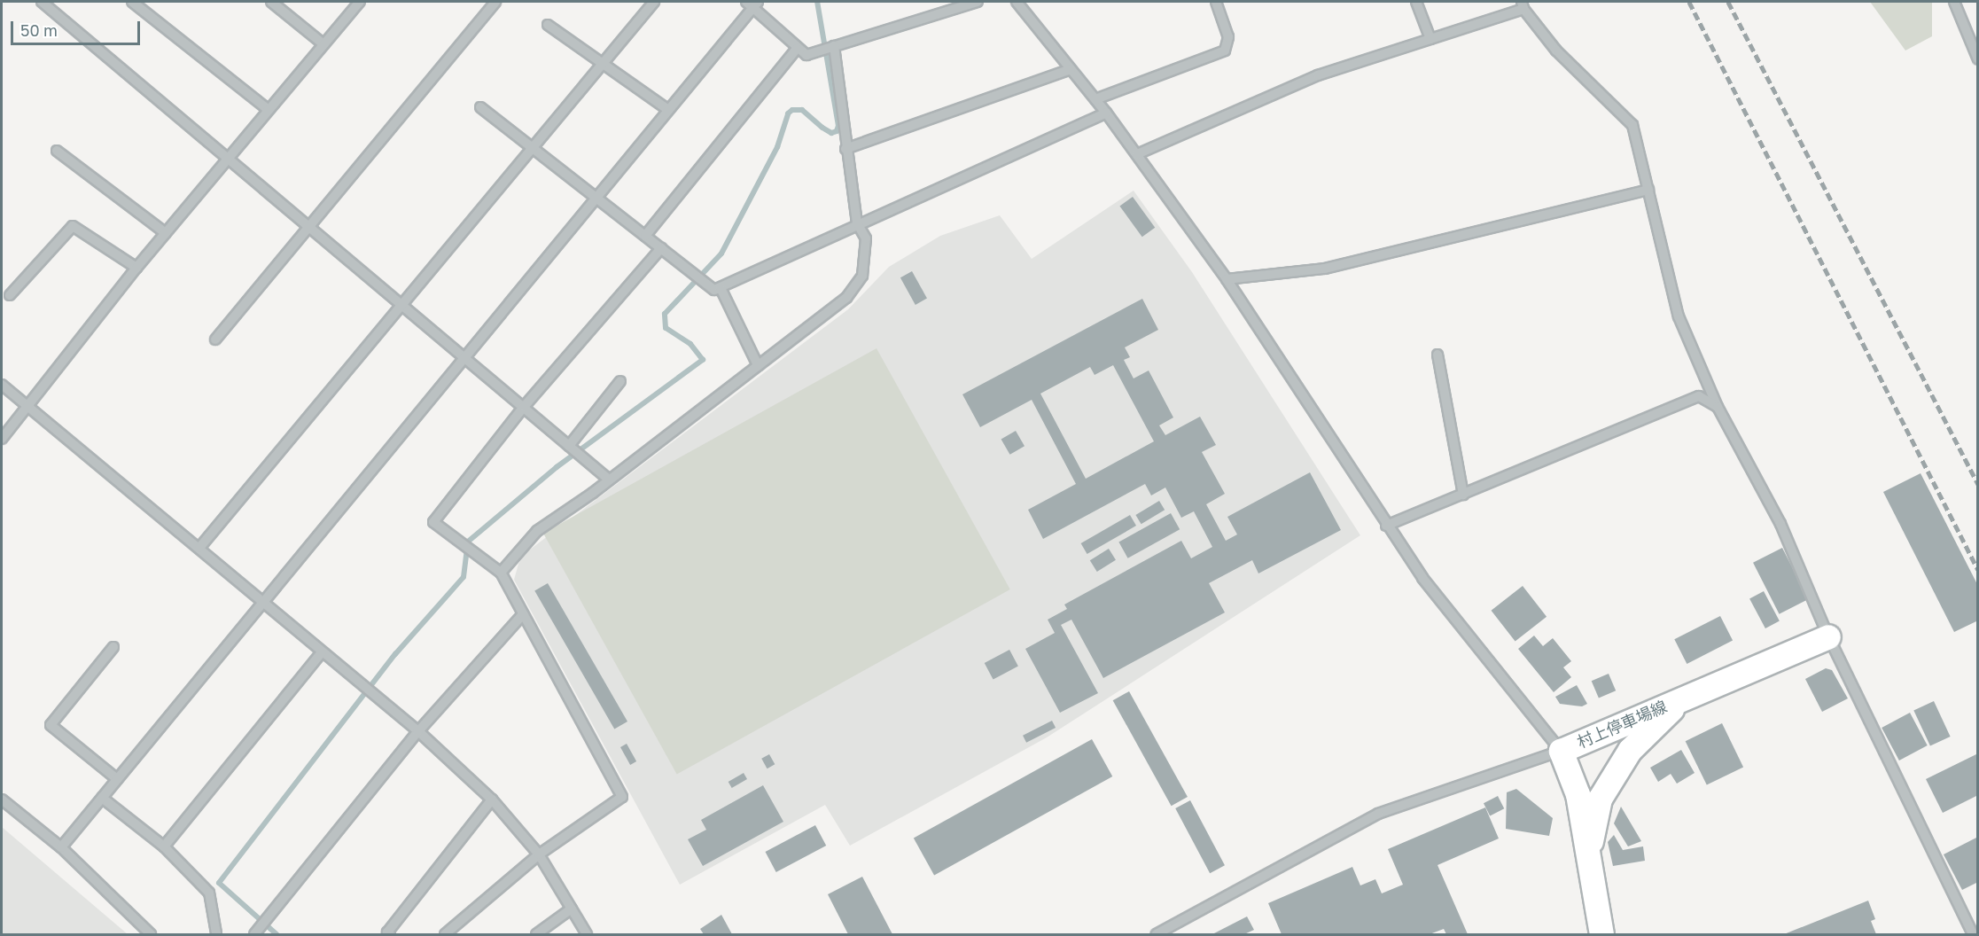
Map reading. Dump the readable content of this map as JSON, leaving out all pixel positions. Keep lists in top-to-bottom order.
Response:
{
  "streets": {
    "main road": ["村上停車場線"]
  },
  "scale_bar": "50 m"
}
